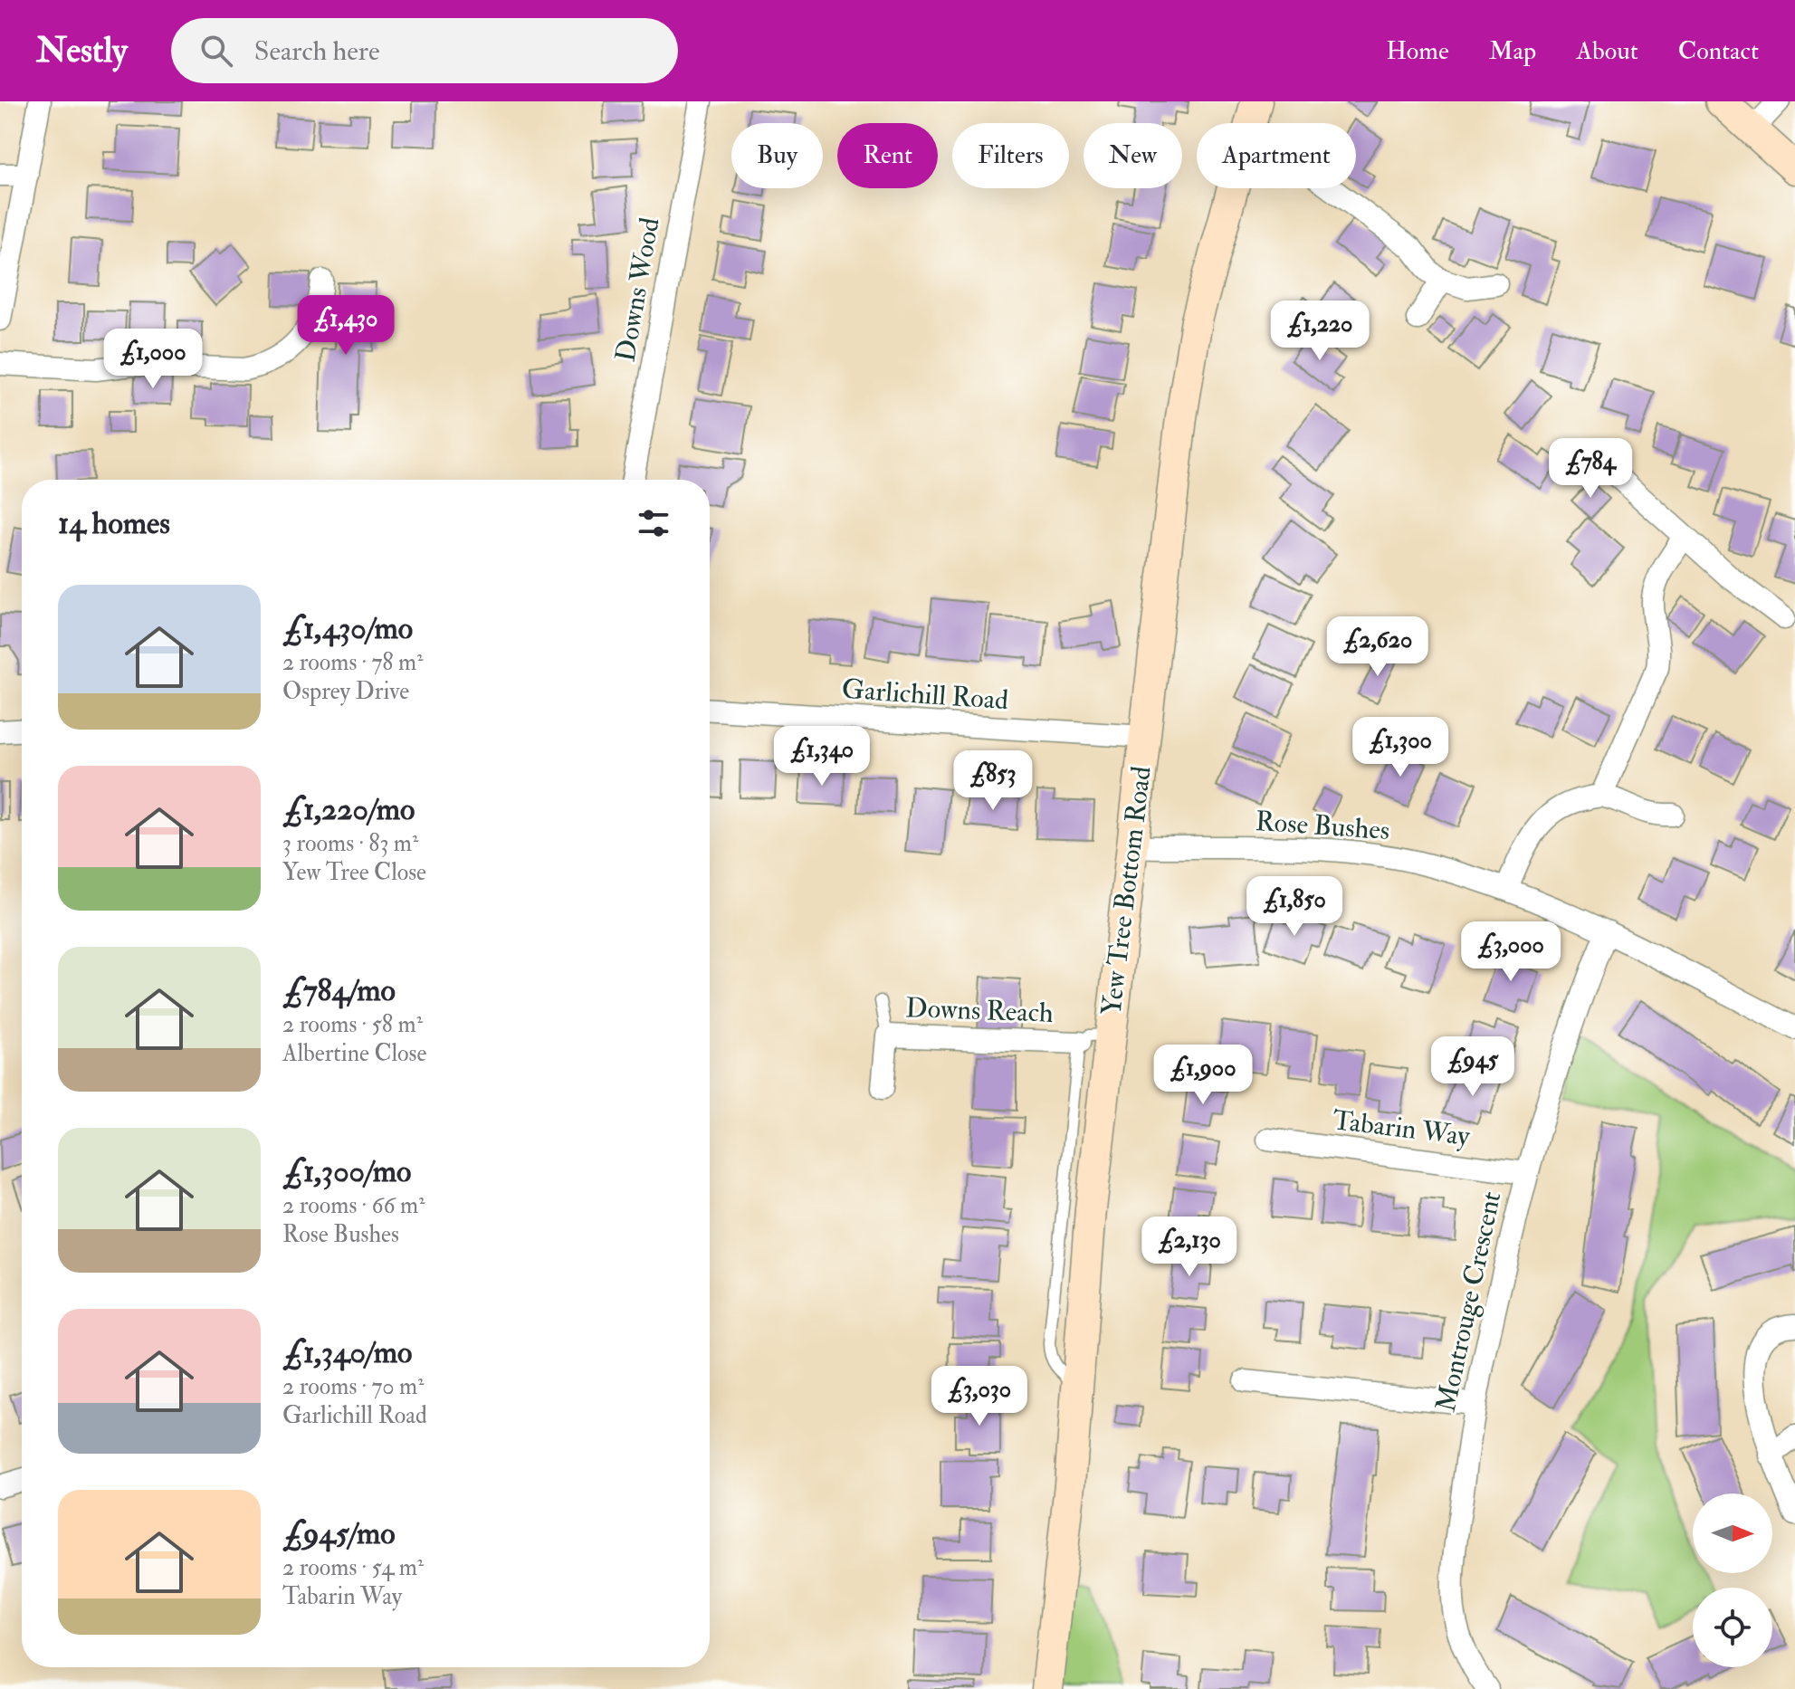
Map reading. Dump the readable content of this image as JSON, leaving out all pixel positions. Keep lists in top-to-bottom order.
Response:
{
  "streets": {
    "main road": ["Yew Tree Bottom Road"],
    "street": [
      "Downs Wood",
      "Garlichill Road",
      "Rose Bushes",
      "Downs Reach",
      "Tabarin Way",
      "Montrouge Crescent"
    ]
  },
  "crossings": [
    ["Garlichill Road", "Yew Tree Bottom Road"],
    ["Rose Bushes", "Yew Tree Bottom Road"],
    ["Rose Bushes", "Montrouge Crescent"],
    ["Tabarin Way", "Montrouge Crescent"]
  ],
  "north": "right",
  "page": {
    "header": "Nestly",
    "search": "Search here",
    "nav": [
      "Home",
      "Map",
      "About",
      "Contact"
    ],
    "chip": [
      "Buy",
      "Rent",
      "Filters",
      "New",
      "Apartment"
    ],
    "price": [
      "£1,430",
      "£1,220",
      "£1,000",
      "£784",
      "£2,620",
      "£1,300",
      "£1,340",
      "£853",
      "£1,850",
      "£3,000",
      "£945",
      "£1,900",
      "£2,130",
      "£3,030"
    ],
    "heading": "14 homes",
    "list": [
      {
        "name": "£1,430/mo",
        "note": "2 rooms · 78 m² · Osprey Drive"
      },
      {
        "name": "£1,220/mo",
        "note": "3 rooms · 83 m² · Yew Tree Close"
      },
      {
        "name": "£784/mo",
        "note": "2 rooms · 58 m² · Albertine Close"
      },
      {
        "name": "£1,300/mo",
        "note": "2 rooms · 66 m² · Rose Bushes"
      },
      {
        "name": "£1,340/mo",
        "note": "2 rooms · 70 m² · Garlichill Road"
      },
      {
        "name": "£945/mo",
        "note": "2 rooms · 54 m² · Tabarin Way"
      }
    ]
  }
}
